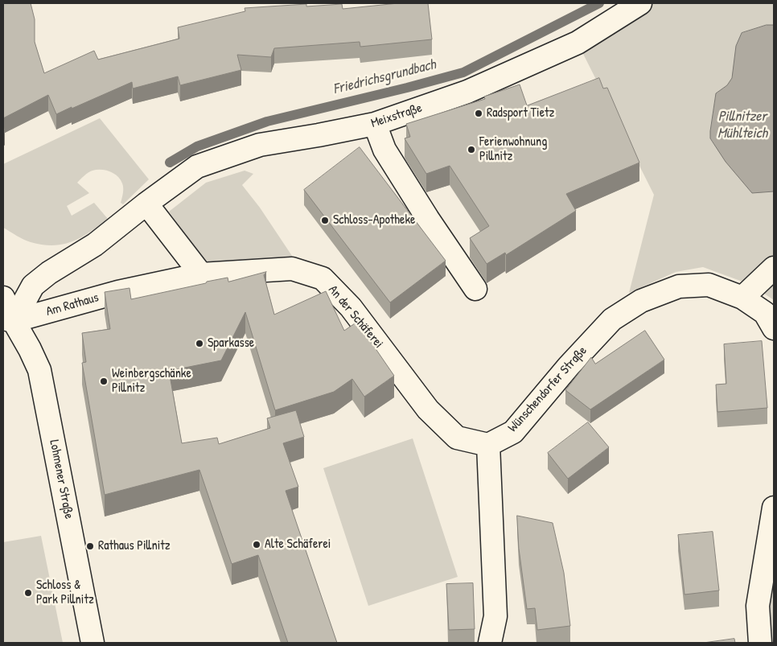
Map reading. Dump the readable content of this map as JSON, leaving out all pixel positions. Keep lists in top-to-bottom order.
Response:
{
  "streets": {
    "street": [
      "Meixstraße",
      "Am Rathaus",
      "An der Schäferei",
      "Wünschendorfer Straße",
      "Lohmener Straße"
    ]
  },
  "crossings": [
    ["Meixstraße", "Am Rathaus"],
    ["Am Rathaus", "An der Schäferei"],
    ["Am Rathaus", "Lohmener Straße"],
    ["An der Schäferei", "Wünschendorfer Straße"]
  ],
  "water": ["Friedrichsgrundbach", "Pillnitzer Mühlteich"],
  "places": [
    "Radsport Tietz",
    "Ferienwohnung Pillnitz",
    "Schloss-Apotheke",
    "Sparkasse",
    "Weinbergschänke Pillnitz",
    "Alte Schäferei",
    "Rathaus Pillnitz",
    "Schloss & Park Pillnitz"
  ]
}
